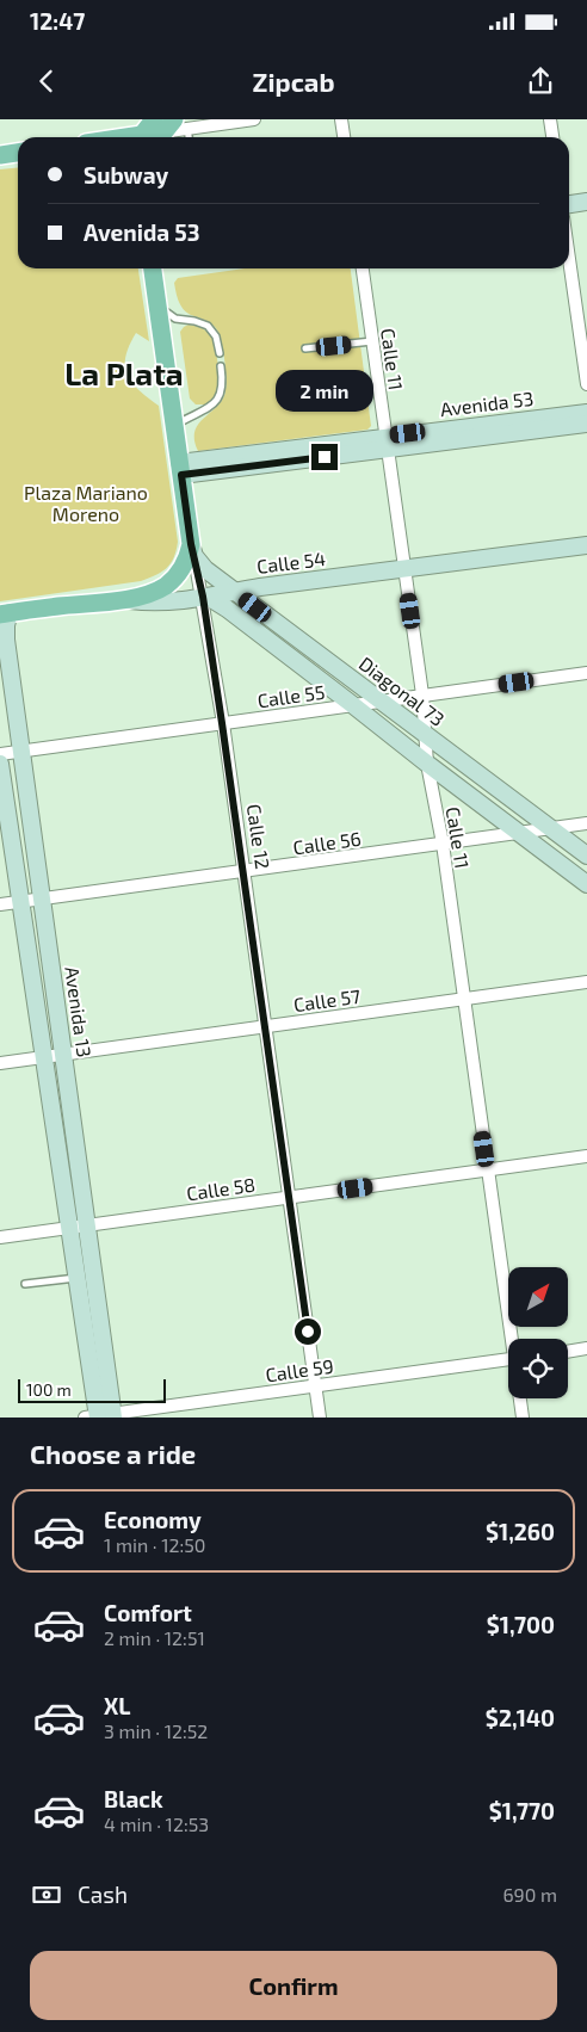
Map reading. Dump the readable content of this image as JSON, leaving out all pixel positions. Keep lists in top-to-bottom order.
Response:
{
  "streets": {
    "main road": [
      "Avenida 53",
      "Calle 54",
      "Diagonal 73",
      "Calle 12",
      "Avenida 13"
    ],
    "street": [
      "Calle 11",
      "Calle 55",
      "Calle 56",
      "Calle 57",
      "Calle 58",
      "Calle 59"
    ]
  },
  "crossings": [
    ["Calle 11", "Avenida 53"],
    ["Calle 11", "Calle 54"],
    ["Calle 11", "Diagonal 73"],
    ["Calle 11", "Calle 55"],
    ["Calle 11", "Calle 56"],
    ["Calle 11", "Calle 57"],
    ["Calle 11", "Calle 58"],
    ["Avenida 53", "Calle 12"],
    ["Calle 54", "Diagonal 73"],
    ["Calle 54", "Calle 12"],
    ["Calle 54", "Avenida 13"],
    ["Diagonal 73", "Calle 55"],
    ["Diagonal 73", "Calle 12"],
    ["Diagonal 73", "Calle 56"],
    ["Calle 55", "Calle 12"],
    ["Calle 55", "Avenida 13"],
    ["Calle 12", "Calle 56"],
    ["Calle 12", "Calle 57"],
    ["Calle 12", "Calle 58"],
    ["Calle 12", "Calle 59"],
    ["Calle 56", "Avenida 13"],
    ["Calle 57", "Avenida 13"],
    ["Avenida 13", "Calle 58"],
    ["Avenida 13", "Calle 59"]
  ],
  "districts": ["La Plata"],
  "parks": ["Plaza Mariano Moreno"],
  "scale_bar": "100 m",
  "north": "top right",
  "page": {
    "status": "12:47",
    "header": "Zipcab",
    "banner": ["Subway", "Avenida 53"],
    "bubble": "2 min",
    "scale": "100 m",
    "heading": "Choose a ride",
    "list": [
      {
        "name": "Economy",
        "note": "1 min · 12:50",
        "value": "$1,260"
      },
      {
        "name": "Comfort",
        "note": "2 min · 12:51",
        "value": "$1,700"
      },
      {
        "name": "XL",
        "note": "3 min · 12:52",
        "value": "$2,140"
      },
      {
        "name": "Black",
        "note": "4 min · 12:53",
        "value": "$1,770"
      }
    ],
    "pay": ["Cash", "690 m"],
    "buttons": "Confirm"
  }
}
